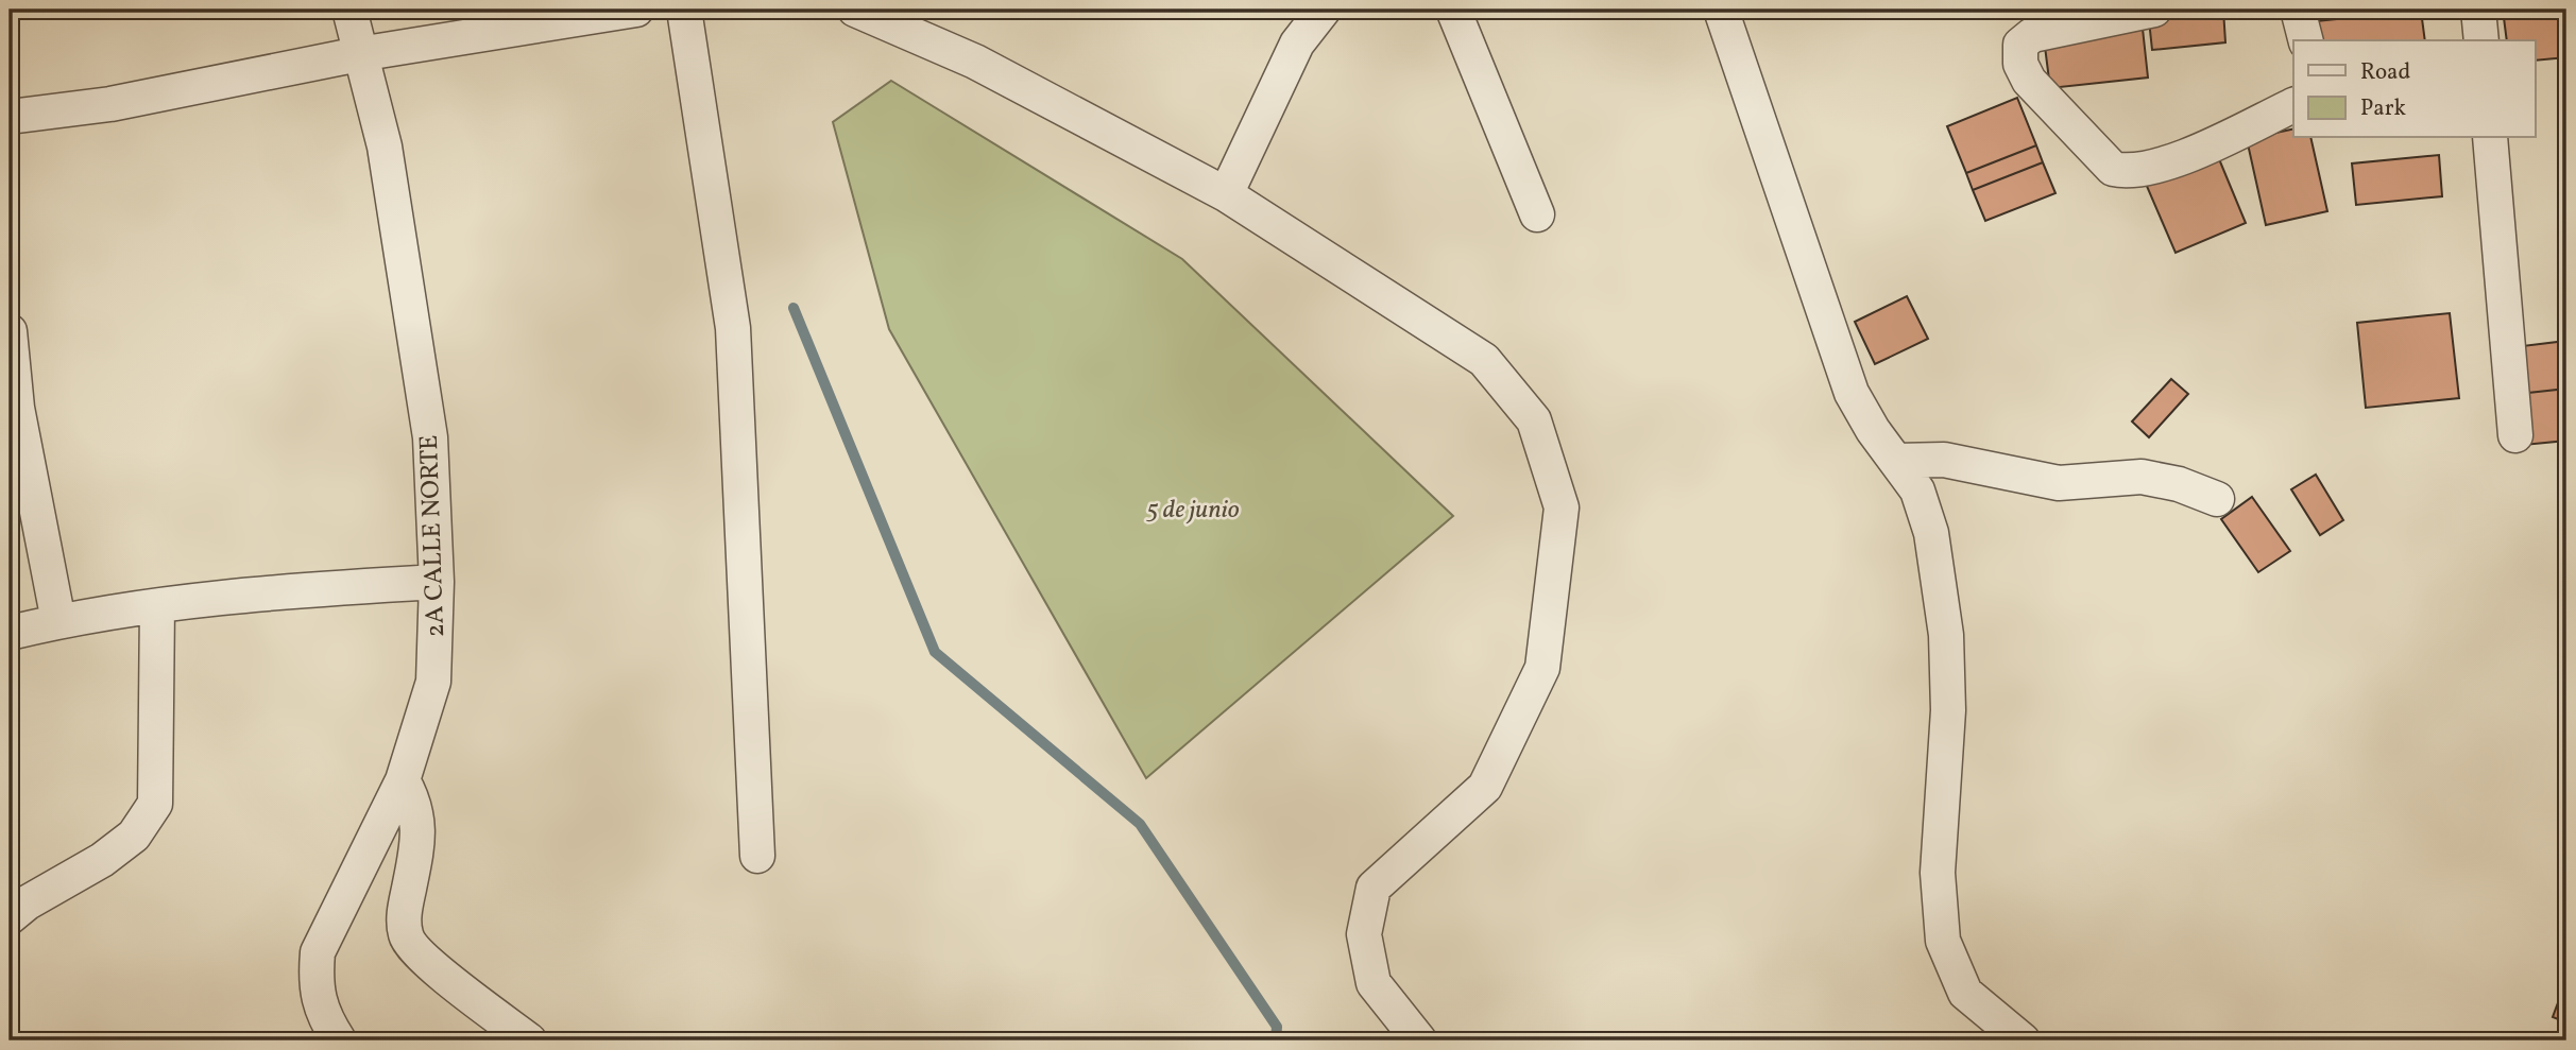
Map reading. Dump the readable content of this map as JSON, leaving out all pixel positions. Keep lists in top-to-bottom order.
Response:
{
  "streets": {
    "street": ["2A CALLE NORTE"]
  },
  "parks": ["5 de junio"],
  "legend": ["Road", "Park"]
}
